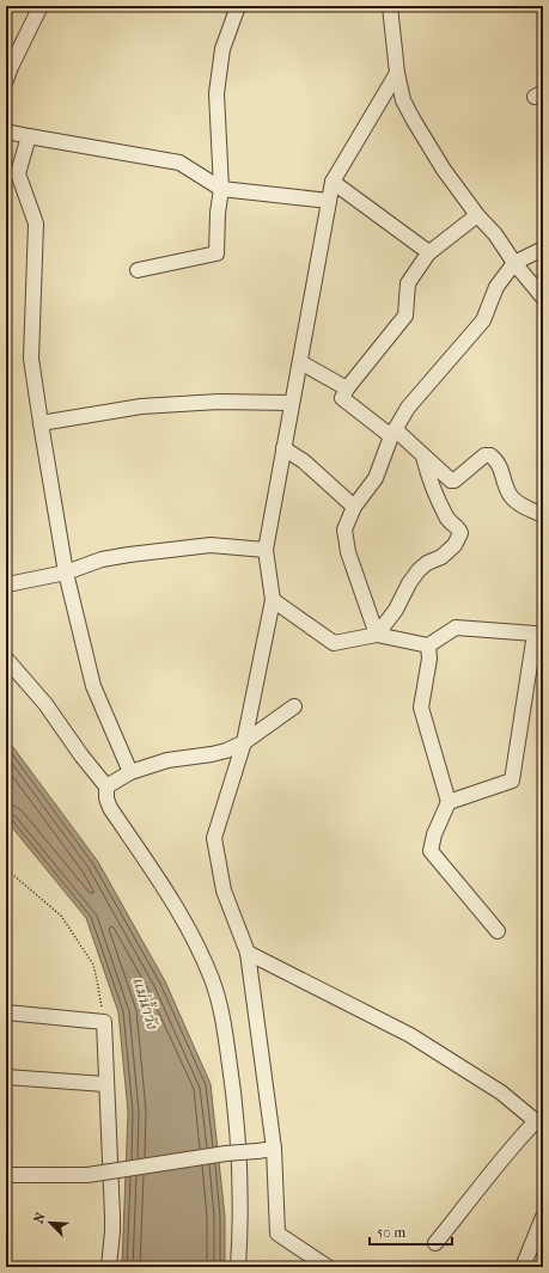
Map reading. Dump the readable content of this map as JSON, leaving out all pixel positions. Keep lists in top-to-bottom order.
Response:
{
  "water": ["แม่น้ำวัง"],
  "scale_bar": "50 m",
  "north": "top left"
}
